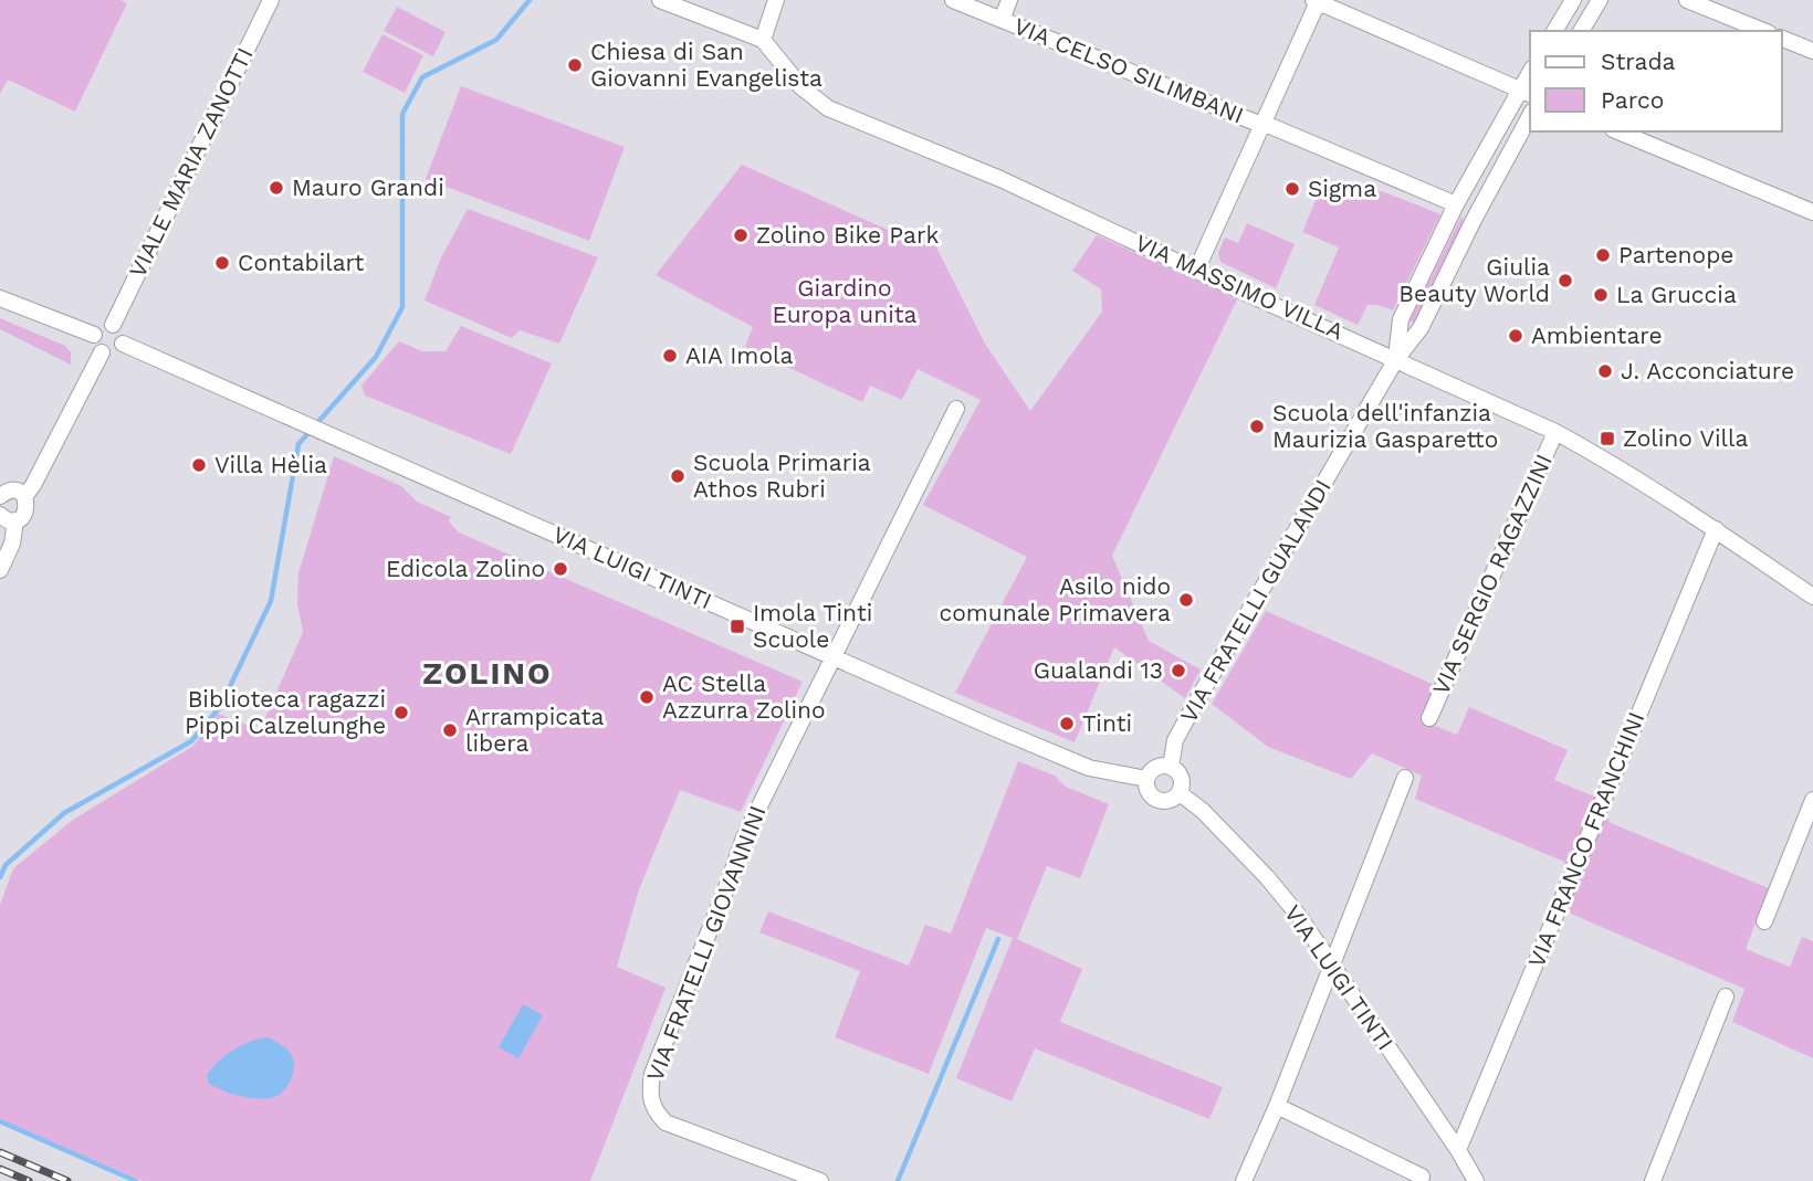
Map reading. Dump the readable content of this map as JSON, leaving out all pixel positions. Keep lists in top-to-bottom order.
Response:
{
  "streets": {
    "street": [
      "VIA CELSO SILIMBANI",
      "VIALE MARIA ZANOTTI",
      "VIA MASSIMO VILLA",
      "VIA LUIGI TINTI",
      "VIA SERGIO RAGAZZINI",
      "VIA FRATELLI GUALANDI",
      "VIA FRANCO FRANCHINI",
      "VIA FRATELLI GIOVANNINI"
    ]
  },
  "crossings": [
    ["VIA CELSO SILIMBANI", "VIA FRATELLI GUALANDI"],
    ["VIALE MARIA ZANOTTI", "VIA LUIGI TINTI"],
    ["VIA MASSIMO VILLA", "VIA SERGIO RAGAZZINI"],
    ["VIA MASSIMO VILLA", "VIA FRATELLI GUALANDI"],
    ["VIA MASSIMO VILLA", "VIA FRANCO FRANCHINI"],
    ["VIA LUIGI TINTI", "VIA FRATELLI GUALANDI"],
    ["VIA LUIGI TINTI", "VIA FRANCO FRANCHINI"],
    ["VIA LUIGI TINTI", "VIA FRATELLI GIOVANNINI"]
  ],
  "districts": ["ZOLINO"],
  "parks": ["Giardino Europa unita"],
  "places": {
    "other": [
      "Chiesa di San Giovanni Evangelista",
      "Mauro Grandi",
      "Sigma",
      "Zolino Bike Park",
      "Partenope",
      "Contabilart",
      "Giulia Beauty World",
      "La Gruccia",
      "Ambientare",
      "AIA Imola",
      "J. Acconciature",
      "Scuola dell'infanzia Maurizia Gasparetto",
      "Villa Hèlia",
      "Scuola Primaria Athos Rubri",
      "Edicola Zolino",
      "Asilo nido comunale Primavera",
      "Gualandi 13",
      "AC Stella Azzurra Zolino",
      "Biblioteca ragazzi Pippi Calzelunghe",
      "Tinti",
      "Arrampicata libera"
    ],
    "transit": ["Zolino Villa", "Imola Tinti Scuole"]
  },
  "legend": ["Strada", "Parco"]
}
